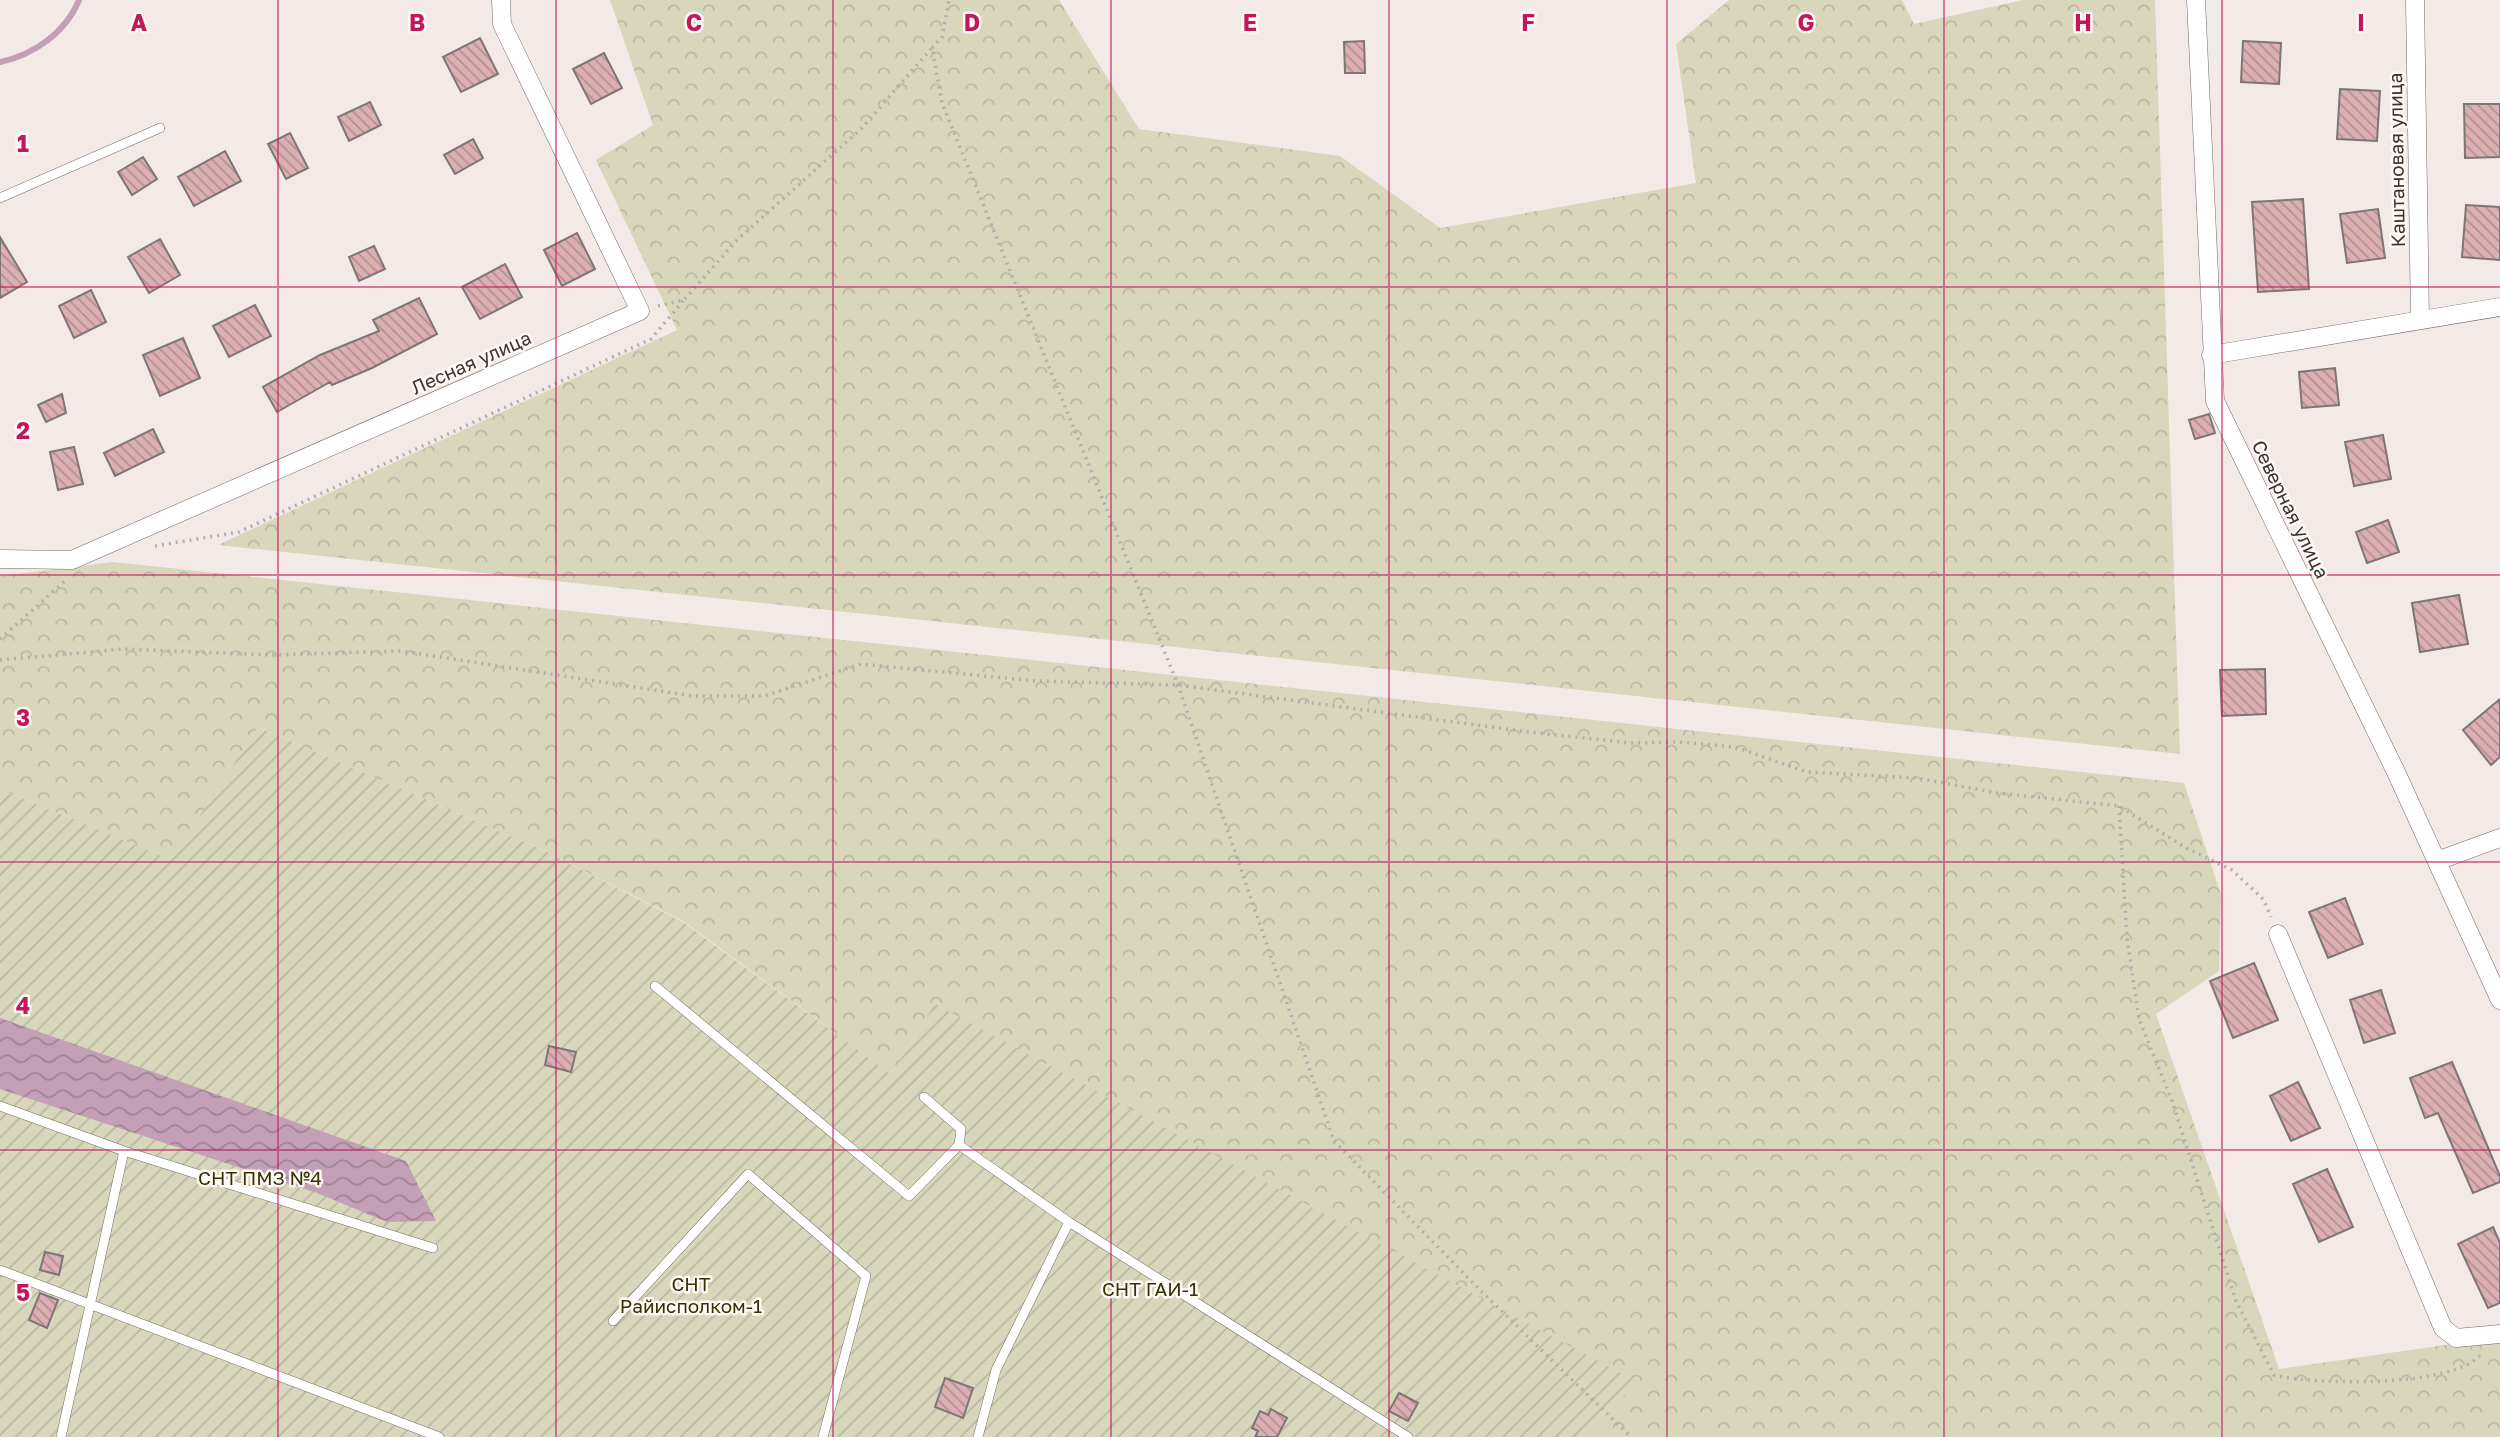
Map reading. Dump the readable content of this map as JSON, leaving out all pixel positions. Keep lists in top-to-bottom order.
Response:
{
  "streets": {
    "street": ["Каштановая улица", "Лесная улица", "Северная улица"]
  },
  "parks": ["СНТ ПМЗ №4", "СНТ Райисполком-1", "СНТ ГАИ-1"],
  "grid": {
    "columns": [
      "A",
      "B",
      "C",
      "D",
      "E",
      "F",
      "G",
      "H",
      "I"
    ],
    "rows": [
      "1",
      "2",
      "3",
      "4",
      "5"
    ]
  }
}
